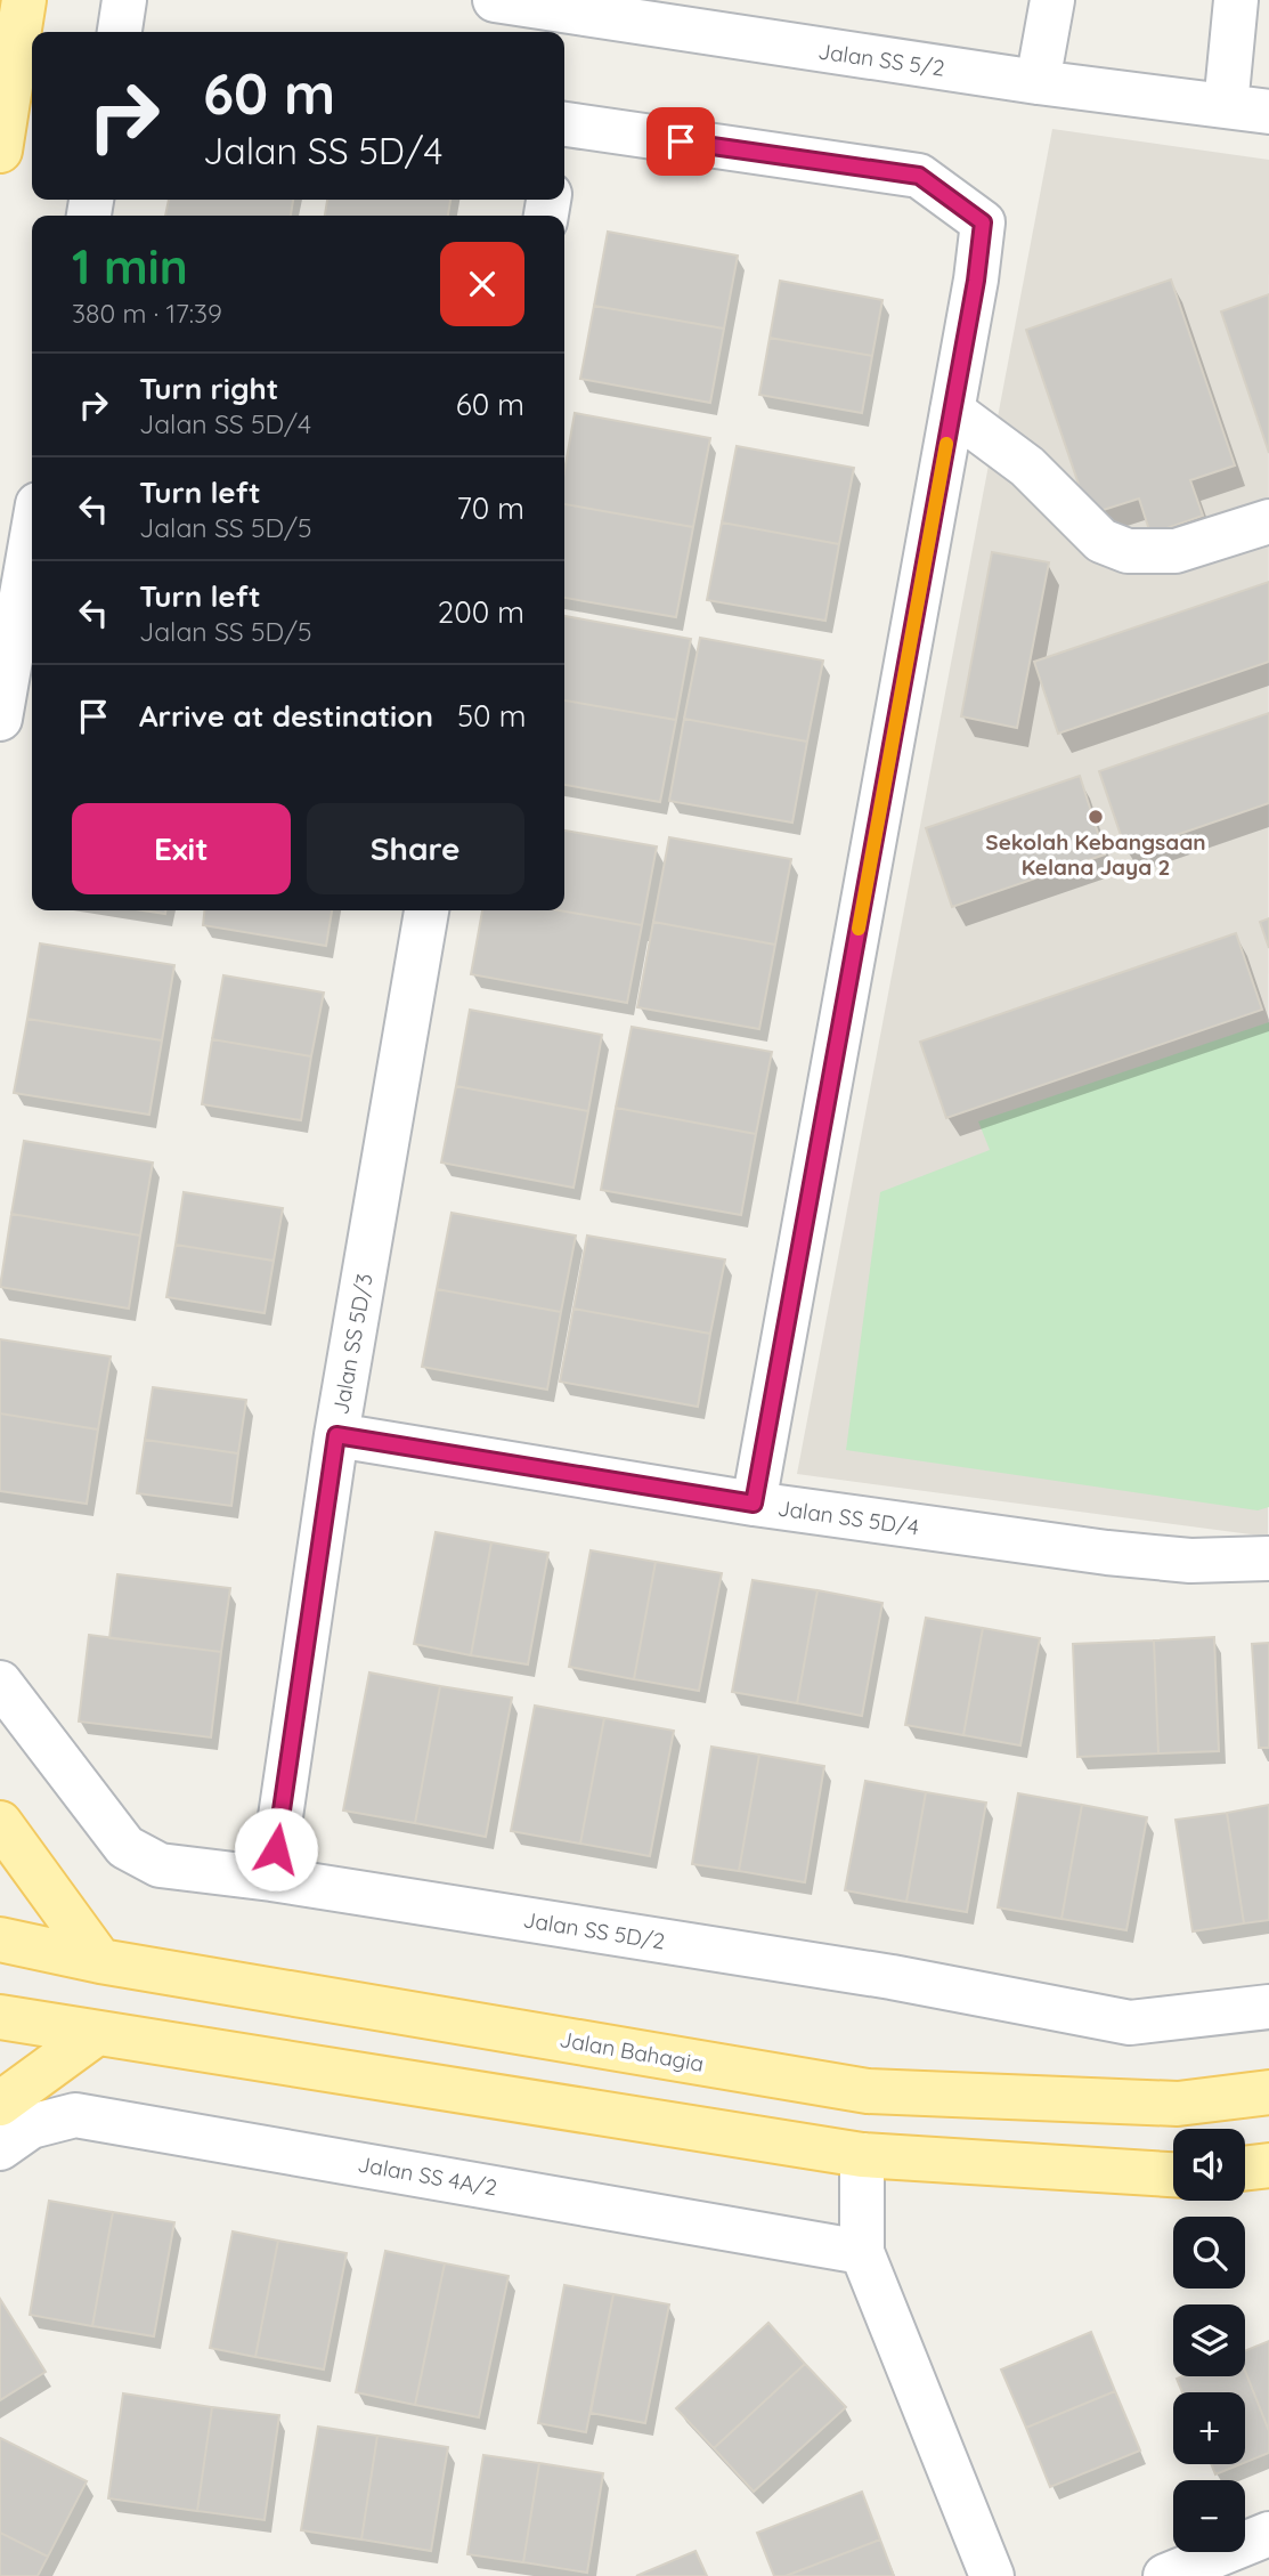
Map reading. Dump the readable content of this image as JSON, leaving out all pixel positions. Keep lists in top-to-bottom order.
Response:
{
  "streets": {
    "main road": ["Jalan Bahagia"],
    "street": [
      "Jalan SS 5/2",
      "Jalan SS 5D/3",
      "Jalan SS 5D/4",
      "Jalan SS 5D/2",
      "Jalan SS 4A/2"
    ]
  },
  "crossings": [
    ["Jalan SS 5D/3", "Jalan SS 5D/4"],
    ["Jalan SS 5D/3", "Jalan SS 5D/2"]
  ],
  "places": ["Sekolah Kebangsaan Kelana Jaya 2"],
  "page": {
    "turn": ["60 m", "Jalan SS 5D/4"],
    "heading": ["1 min", "380 m · 17:39"],
    "list": [
      {
        "name": "Turn right",
        "note": "Jalan SS 5D/4",
        "value": "60 m"
      },
      {
        "name": "Turn left",
        "note": "Jalan SS 5D/5",
        "value": "70 m"
      },
      {
        "name": "Turn left",
        "note": "Jalan SS 5D/5",
        "value": "200 m"
      },
      {
        "name": "Arrive at destination",
        "value": "50 m"
      }
    ],
    "buttons": ["Exit", "Share"],
    "map_buttons": ["+", "−"]
  }
}
